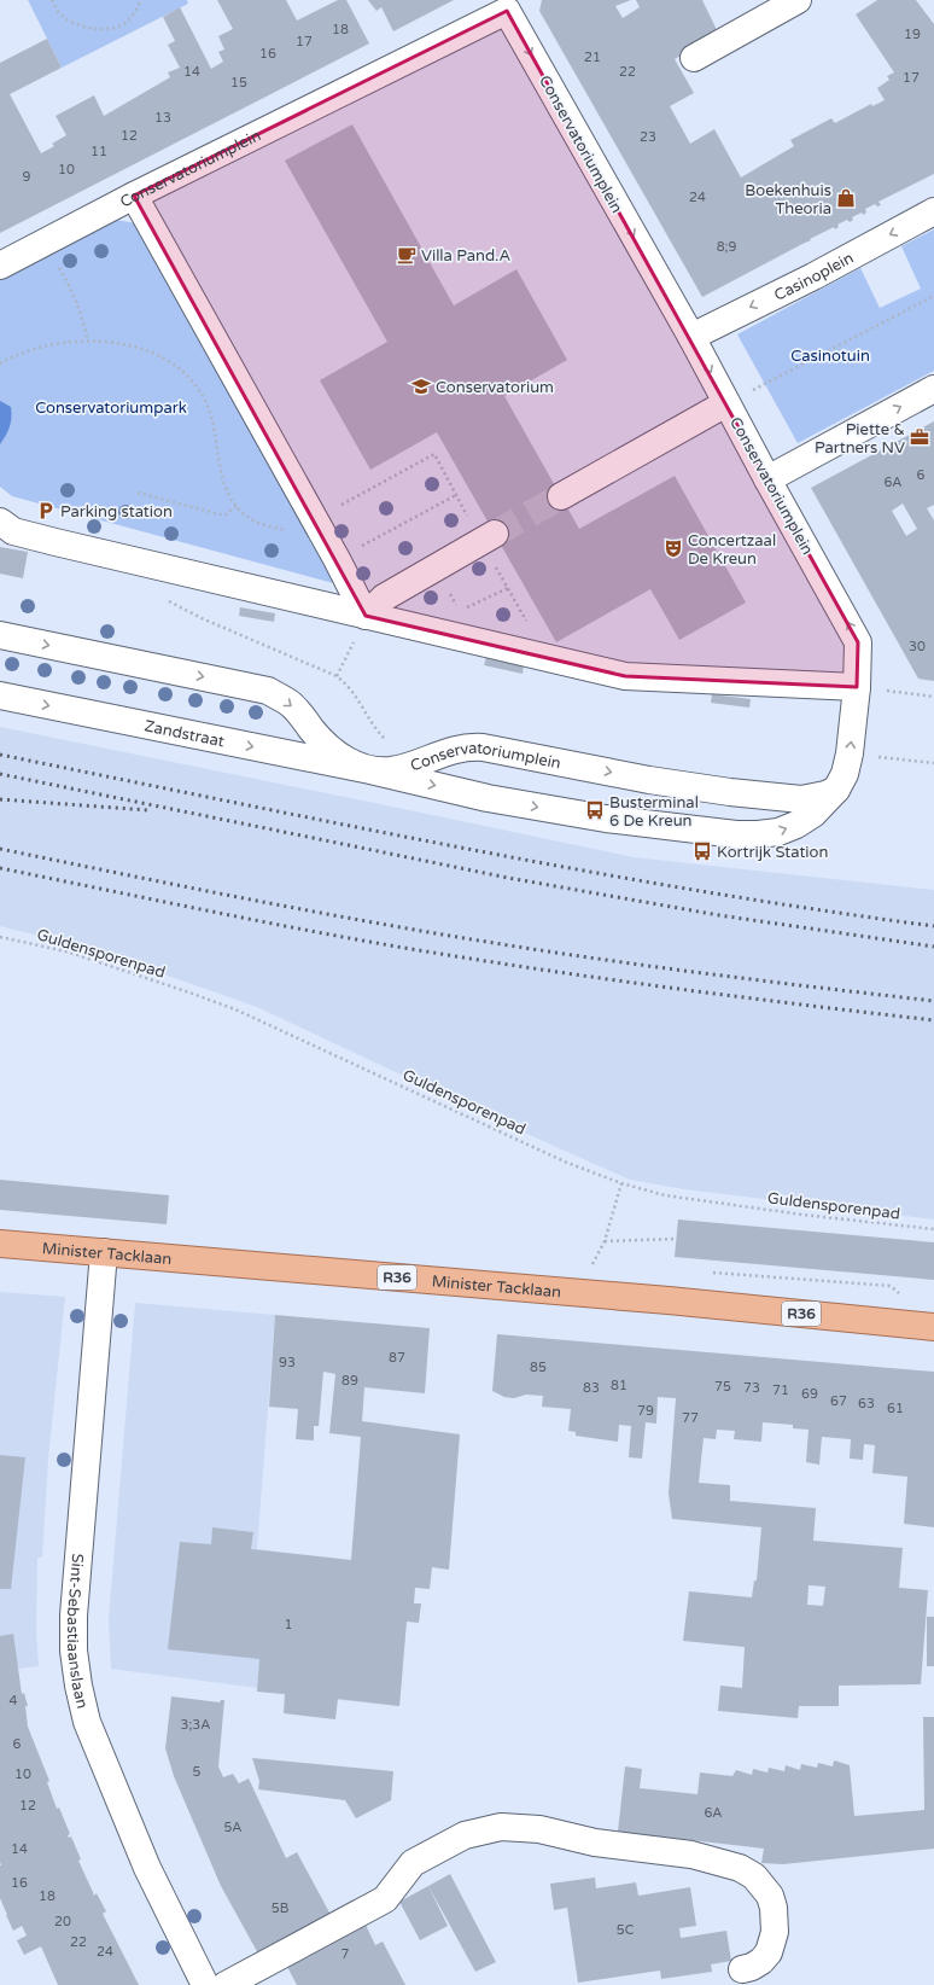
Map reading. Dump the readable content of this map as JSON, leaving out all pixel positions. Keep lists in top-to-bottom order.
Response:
{
  "streets": {
    "main road": ["Minister Tacklaan", "R36"],
    "street": [
      "Conservatoriumplein",
      "Casinoplein",
      "Zandstraat",
      "Sint-Sebastiaanslaan"
    ],
    "path": ["Guldensporenpad"]
  },
  "crossings": [
    ["Conservatoriumplein", "Casinoplein"],
    ["Conservatoriumplein", "Zandstraat"],
    ["Minister Tacklaan", "Sint-Sebastiaanslaan"]
  ],
  "parks": ["Casinotuin", "Conservatoriumpark"],
  "places": {
    "shop": ["Boekenhuis Theoria"],
    "cafe": ["Villa Pand.A"],
    "school or university": ["Conservatorium"],
    "office": ["Piette & Partners NV"],
    "parking": ["Parking station"],
    "theatre": ["Concertzaal De Kreun"],
    "bus stop": ["Busterminal 6 De Kreun", "Kortrijk Station"]
  },
  "house_numbers": [
    "18",
    "19",
    "17",
    "16",
    "21",
    "14",
    "22",
    "17",
    "15",
    "13",
    "12",
    "23",
    "11",
    "10",
    "9",
    "24",
    "8;9",
    "6",
    "6A",
    "30",
    "87",
    "93",
    "85",
    "89",
    "81",
    "75",
    "83",
    "73",
    "71",
    "69",
    "67",
    "63",
    "61",
    "79",
    "77",
    "1",
    "4",
    "3;3A",
    "6",
    "5",
    "10",
    "12",
    "6A",
    "5A",
    "14",
    "16",
    "18",
    "5B",
    "20",
    "5C",
    "22",
    "24",
    "7"
  ]
}
